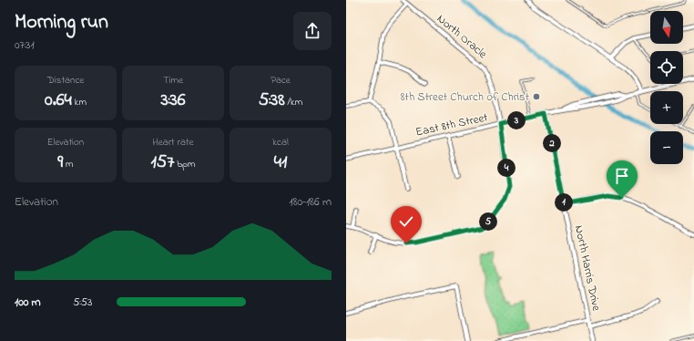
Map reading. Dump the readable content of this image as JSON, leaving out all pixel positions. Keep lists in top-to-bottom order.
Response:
{
  "streets": {
    "street": ["North Oracle", "East 8th Street", "North Harris Drive"]
  },
  "crossings": [
    ["North Oracle", "East 8th Street"],
    ["East 8th Street", "North Harris Drive"]
  ],
  "places": ["8th Street Church of Christ"],
  "north": "bottom",
  "page": {
    "heading": ["Morning run", "07:31"],
    "map_buttons": ["+", "−"],
    "stats": [
      ["Distance", "0.64 km"],
      ["Time", "3:36"],
      ["Pace", "5:38 /km"],
      ["Elevation", "9 m"],
      ["Heart rate", "157 bpm"],
      ["kcal", "41"]
    ],
    "pins": [
      "3",
      "2",
      "4",
      "1",
      "5"
    ],
    "chart": ["Elevation", "180–186 m"],
    "list": [
      {
        "name": "100 m",
        "note": "5:53"
      }
    ]
  }
}
